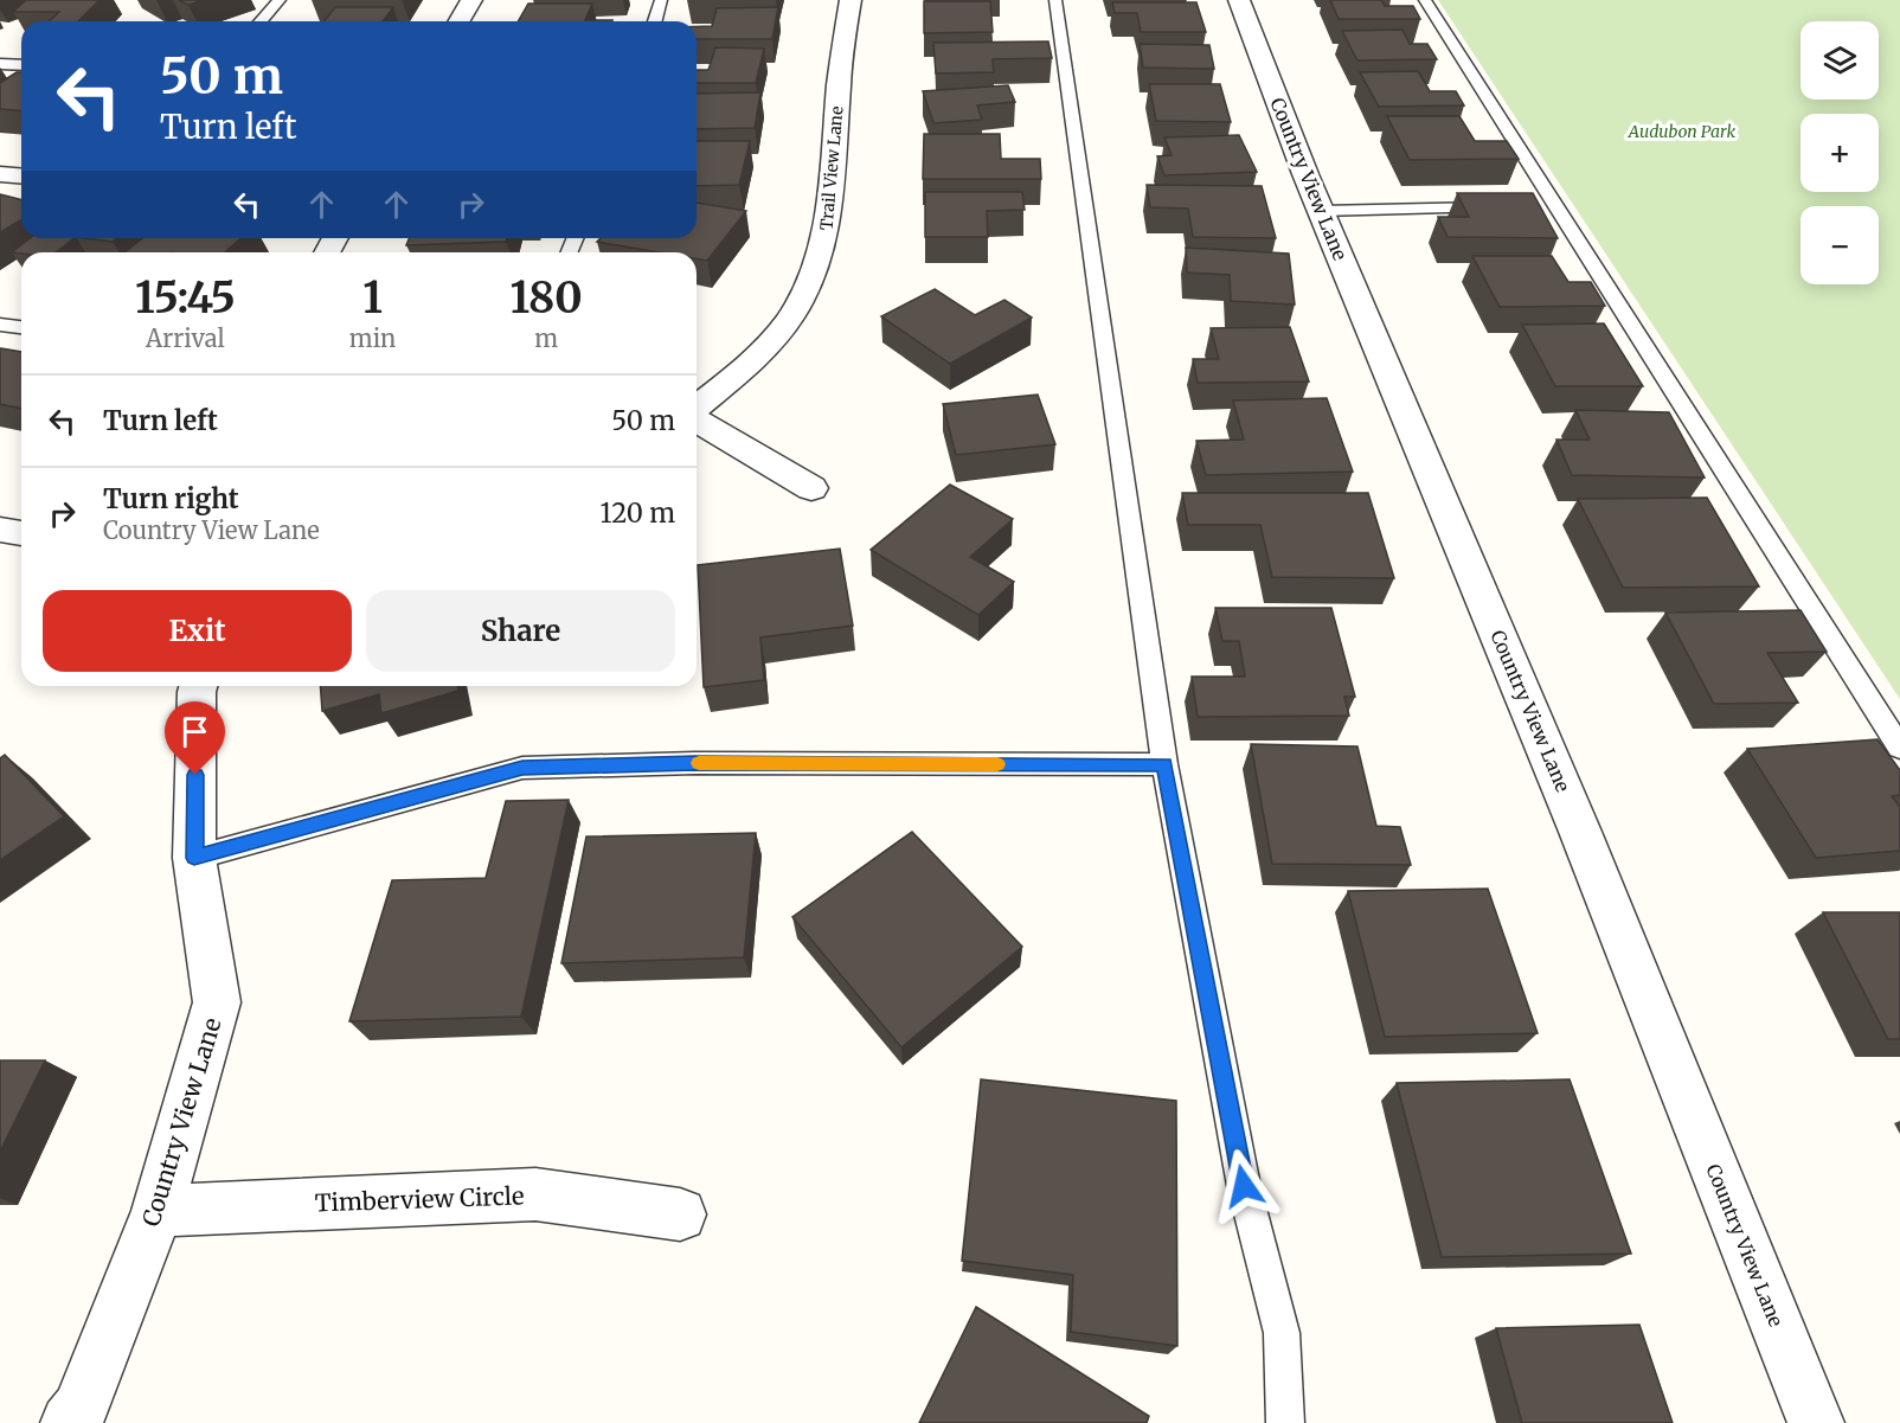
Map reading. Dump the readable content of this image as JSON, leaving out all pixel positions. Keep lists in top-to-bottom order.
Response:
{
  "streets": {
    "street": ["Trail View Lane", "Country View Lane", "Timberview Circle"]
  },
  "crossings": [
    ["Country View Lane", "Timberview Circle"]
  ],
  "parks": ["Audubon Park"],
  "page": {
    "map_buttons": ["+", "−"],
    "turn": ["50 m", "Turn left"],
    "eta": [
      "15:45",
      "Arrival",
      "1",
      "min",
      "180",
      "m"
    ],
    "list": [
      {
        "name": "Turn left",
        "value": "50 m"
      },
      {
        "name": "Turn right",
        "note": "Country View Lane",
        "value": "120 m"
      }
    ],
    "buttons": ["Exit", "Share"]
  }
}
